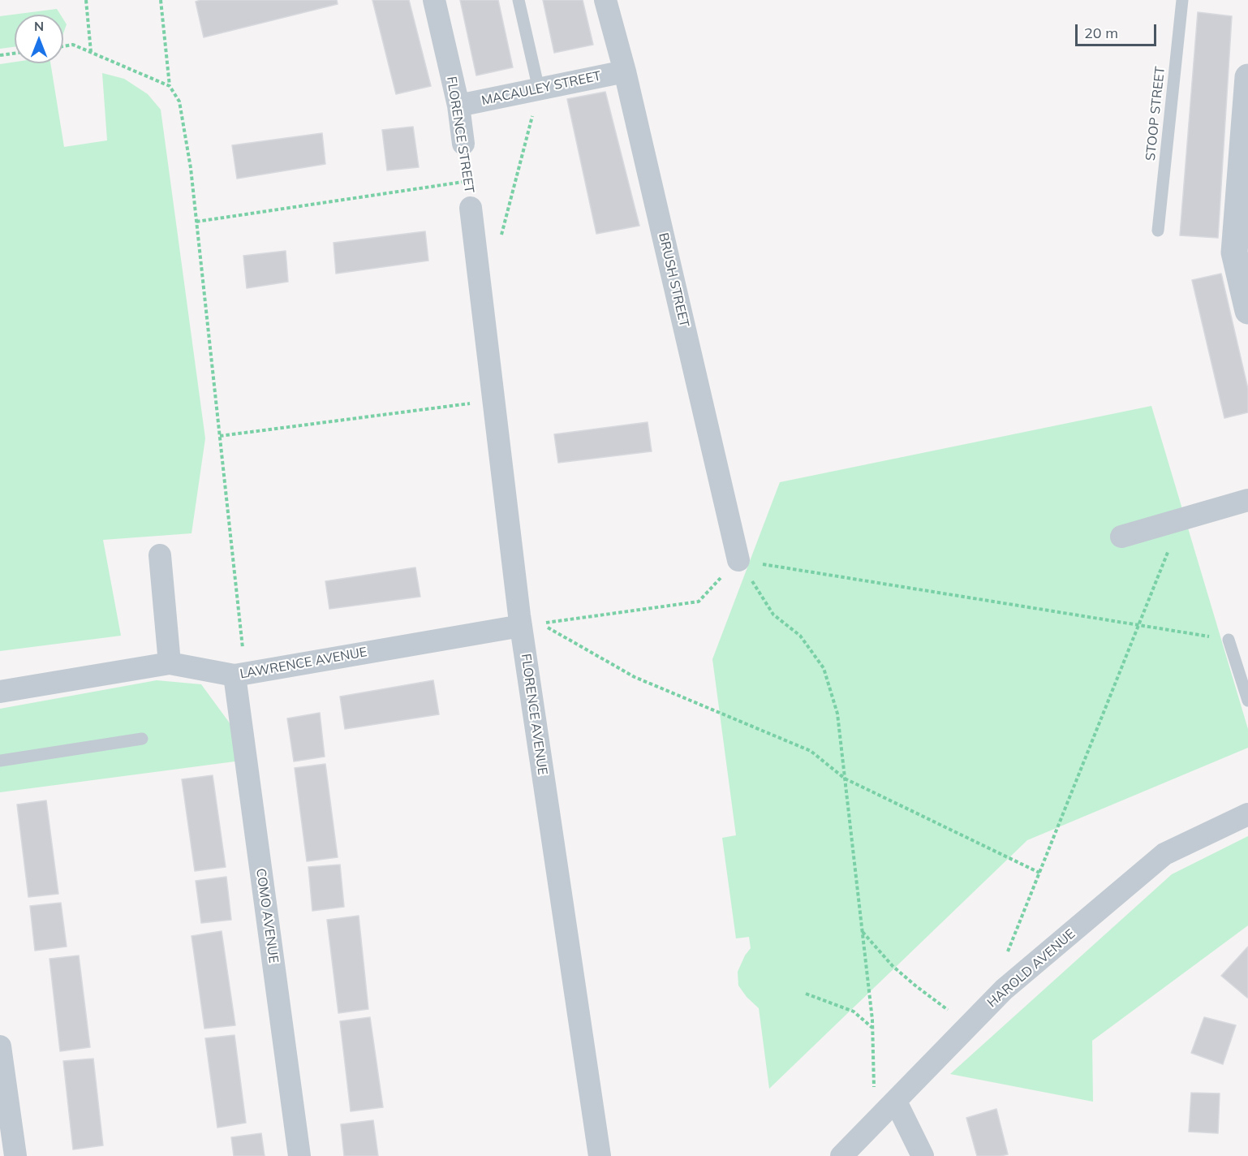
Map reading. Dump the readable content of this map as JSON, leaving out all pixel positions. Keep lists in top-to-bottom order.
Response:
{
  "streets": {
    "street": [
      "MACAULEY STREET",
      "FLORENCE STREET",
      "BRUSH STREET",
      "LAWRENCE AVENUE",
      "FLORENCE AVENUE",
      "COMO AVENUE",
      "HAROLD AVENUE"
    ],
    "lane": ["STOOP STREET"]
  },
  "crossings": [
    ["MACAULEY STREET", "FLORENCE STREET"],
    ["MACAULEY STREET", "BRUSH STREET"],
    ["FLORENCE STREET", "FLORENCE AVENUE"],
    ["LAWRENCE AVENUE", "FLORENCE AVENUE"],
    ["LAWRENCE AVENUE", "COMO AVENUE"]
  ],
  "scale_bar": "20 m",
  "north": "top"
}
